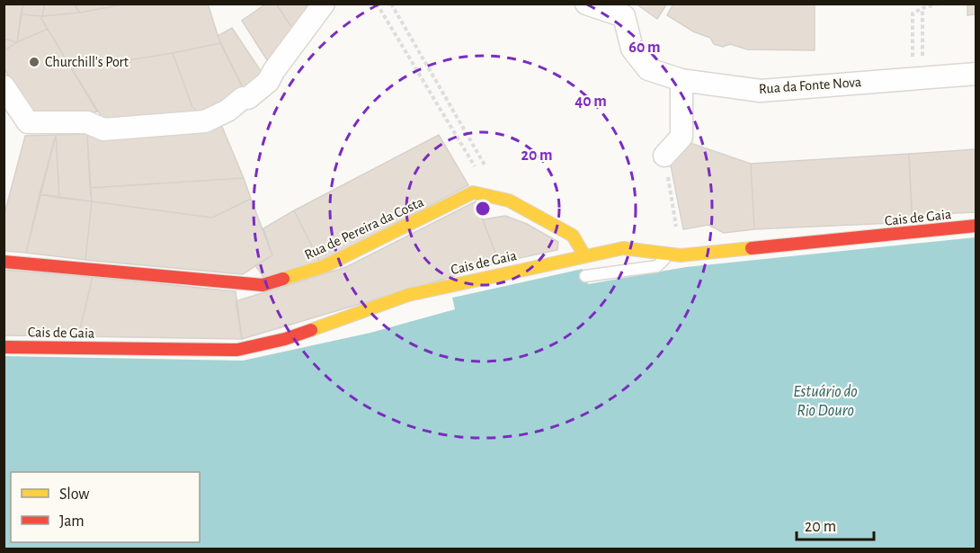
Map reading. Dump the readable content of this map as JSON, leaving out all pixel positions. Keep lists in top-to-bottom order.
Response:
{
  "streets": {
    "main road": ["Cais de Gaia", "Rua de Pereira da Costa"],
    "street": ["Rua da Fonte Nova"]
  },
  "crossings": [
    ["Cais de Gaia", "Rua de Pereira da Costa"]
  ],
  "water": ["Estuário do Rio Douro"],
  "places": ["Churchill's Port"],
  "legend": ["Slow", "Jam"],
  "scale_bar": "20 m",
  "rings": ["60 m", "40 m", "20 m"]
}
